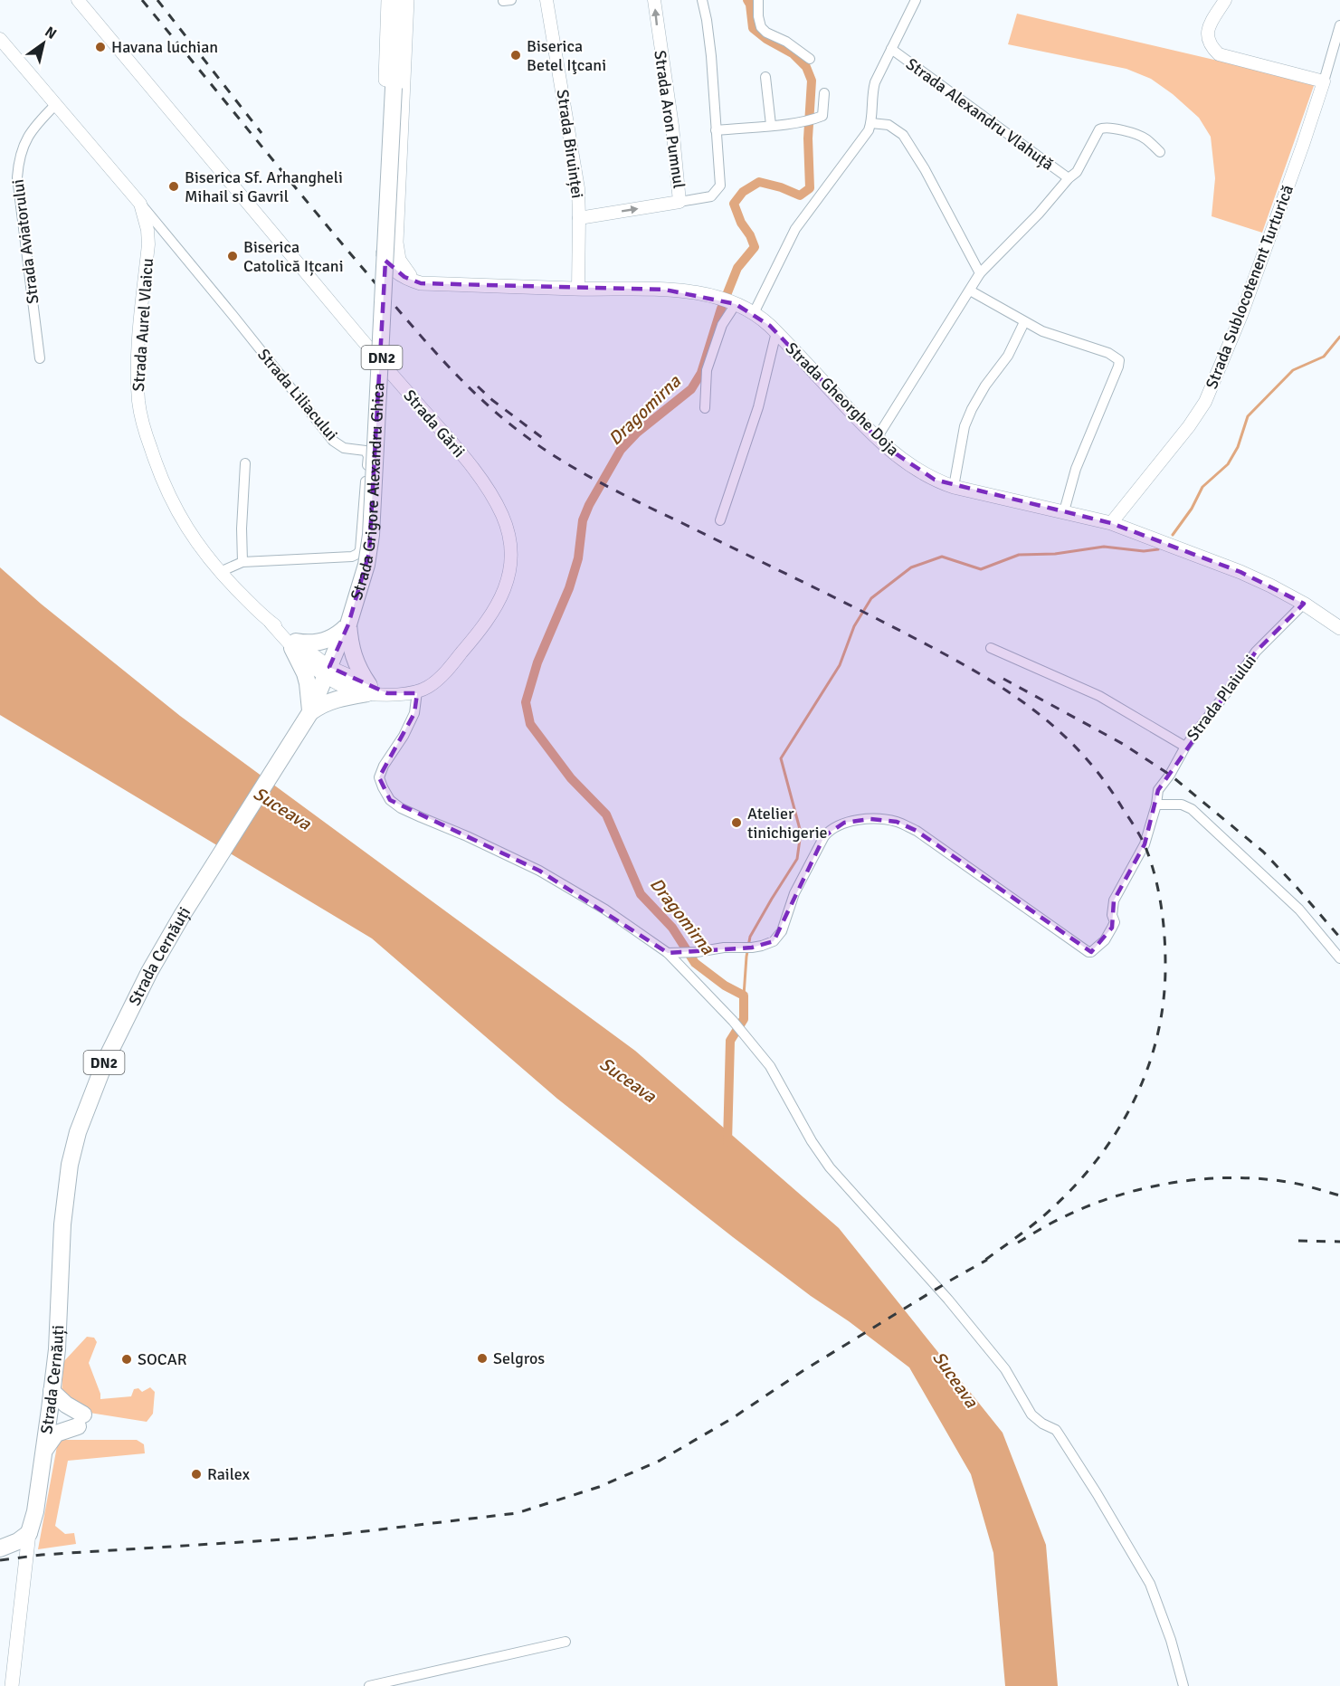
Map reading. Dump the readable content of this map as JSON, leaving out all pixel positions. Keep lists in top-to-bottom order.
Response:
{
  "streets": {
    "main road": [
      "DN2",
      "Strada Gheorghe Doja",
      "Strada Grigore Alexandru Ghica",
      "Strada Cernăuți"
    ],
    "street": [
      "Strada Alexandru Vlahuță",
      "Strada Aron Pumnul",
      "Strada Biruinței",
      "Strada Aviatorului",
      "Strada Sublocotenent Turturică",
      "Strada Aurel Vlaicu",
      "Strada Liliacului",
      "Strada Gării",
      "Strada Plaiului"
    ]
  },
  "crossings": [
    ["Strada Aron Pumnul", "Strada Biruinței"],
    ["Strada Biruinței", "Strada Gheorghe Doja"],
    ["Strada Aviatorului", "Strada Aurel Vlaicu"],
    ["Strada Sublocotenent Turturică", "Strada Gheorghe Doja"],
    ["Strada Aurel Vlaicu", "Strada Liliacului"],
    ["Strada Aurel Vlaicu", "Strada Gării"],
    ["Strada Aurel Vlaicu", "Strada Grigore Alexandru Ghica"],
    ["Strada Gheorghe Doja", "Strada Plaiului"],
    ["Strada Gării", "Strada Grigore Alexandru Ghica"],
    ["Strada Grigore Alexandru Ghica", "Strada Cernăuți"]
  ],
  "water": ["Dragomirna", "Suceava"],
  "places": [
    "Havana luchian",
    "Biserica Betel Iţcani",
    "Biserica Sf. Arhangheli Mihail si Gavril",
    "Biserica Catolică Ițcani",
    "Atelier tinichigerie",
    "Selgros",
    "SOCAR",
    "Railex"
  ],
  "north": "top right"
}
